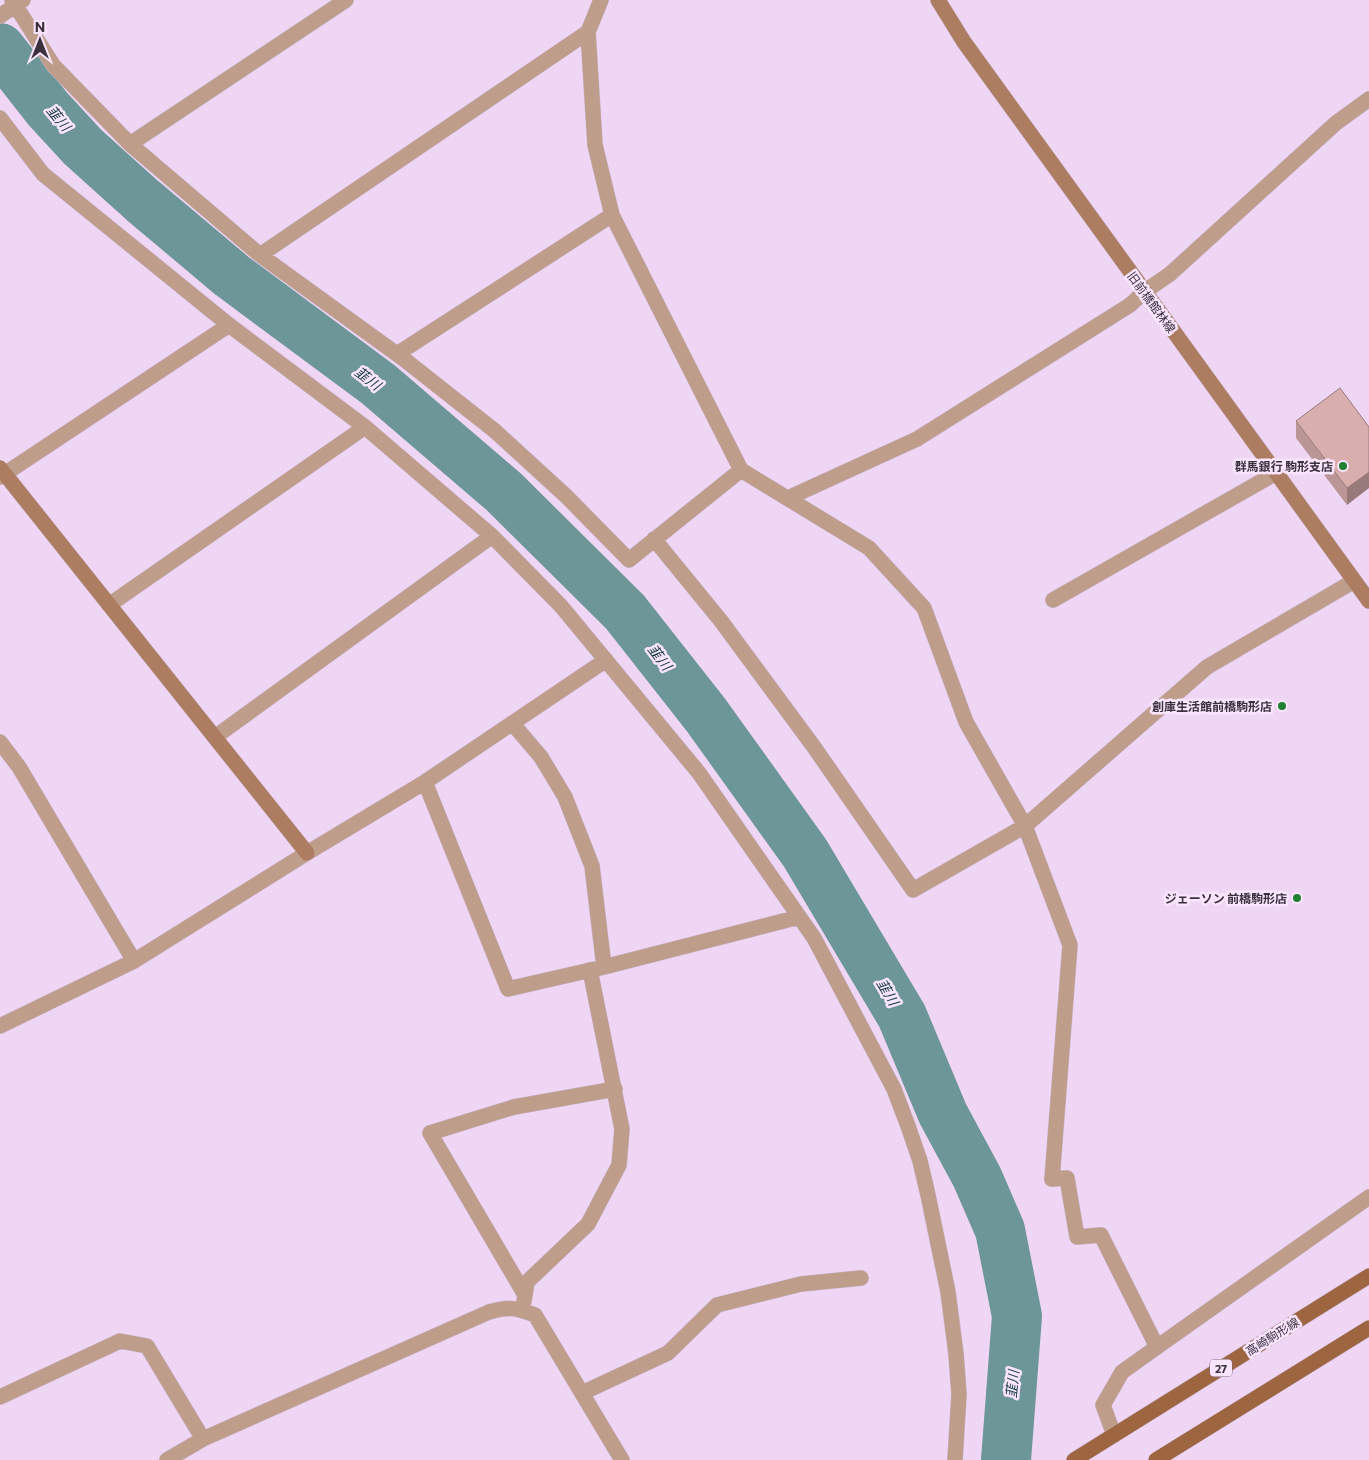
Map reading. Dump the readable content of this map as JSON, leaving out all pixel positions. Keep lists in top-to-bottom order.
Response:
{
  "streets": {
    "main road": ["高崎駒形線", "27"],
    "street": ["旧前橋館林線"]
  },
  "water": ["韮川"],
  "places": ["群馬銀行 駒形支店", "創庫生活館前橋駒形店", "ジェーソン 前橋駒形店"],
  "north": "top"
}
